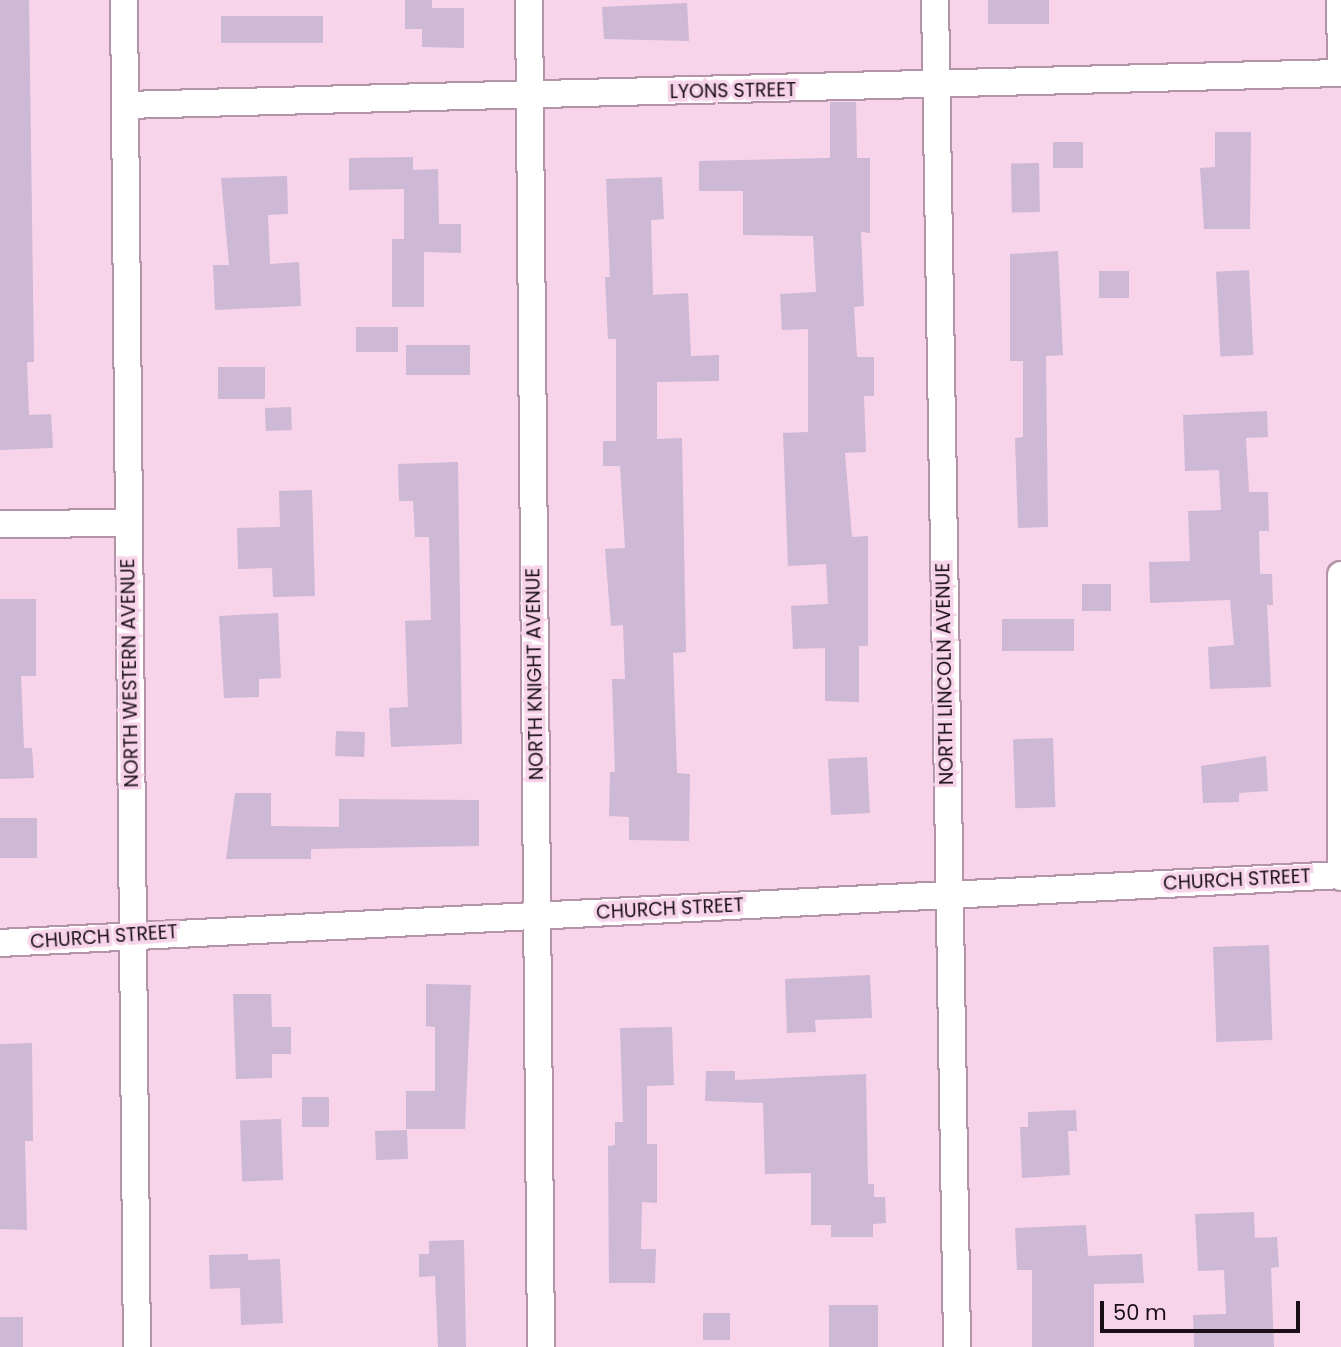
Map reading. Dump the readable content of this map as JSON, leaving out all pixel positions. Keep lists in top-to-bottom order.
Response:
{
  "streets": {
    "street": [
      "LYONS STREET",
      "NORTH WESTERN AVENUE",
      "NORTH KNIGHT AVENUE",
      "NORTH LINCOLN AVENUE",
      "CHURCH STREET"
    ]
  },
  "crossings": [
    ["LYONS STREET", "NORTH WESTERN AVENUE"],
    ["LYONS STREET", "NORTH KNIGHT AVENUE"],
    ["LYONS STREET", "NORTH LINCOLN AVENUE"],
    ["NORTH WESTERN AVENUE", "CHURCH STREET"],
    ["NORTH KNIGHT AVENUE", "CHURCH STREET"],
    ["NORTH LINCOLN AVENUE", "CHURCH STREET"]
  ],
  "scale_bar": "50 m"
}
